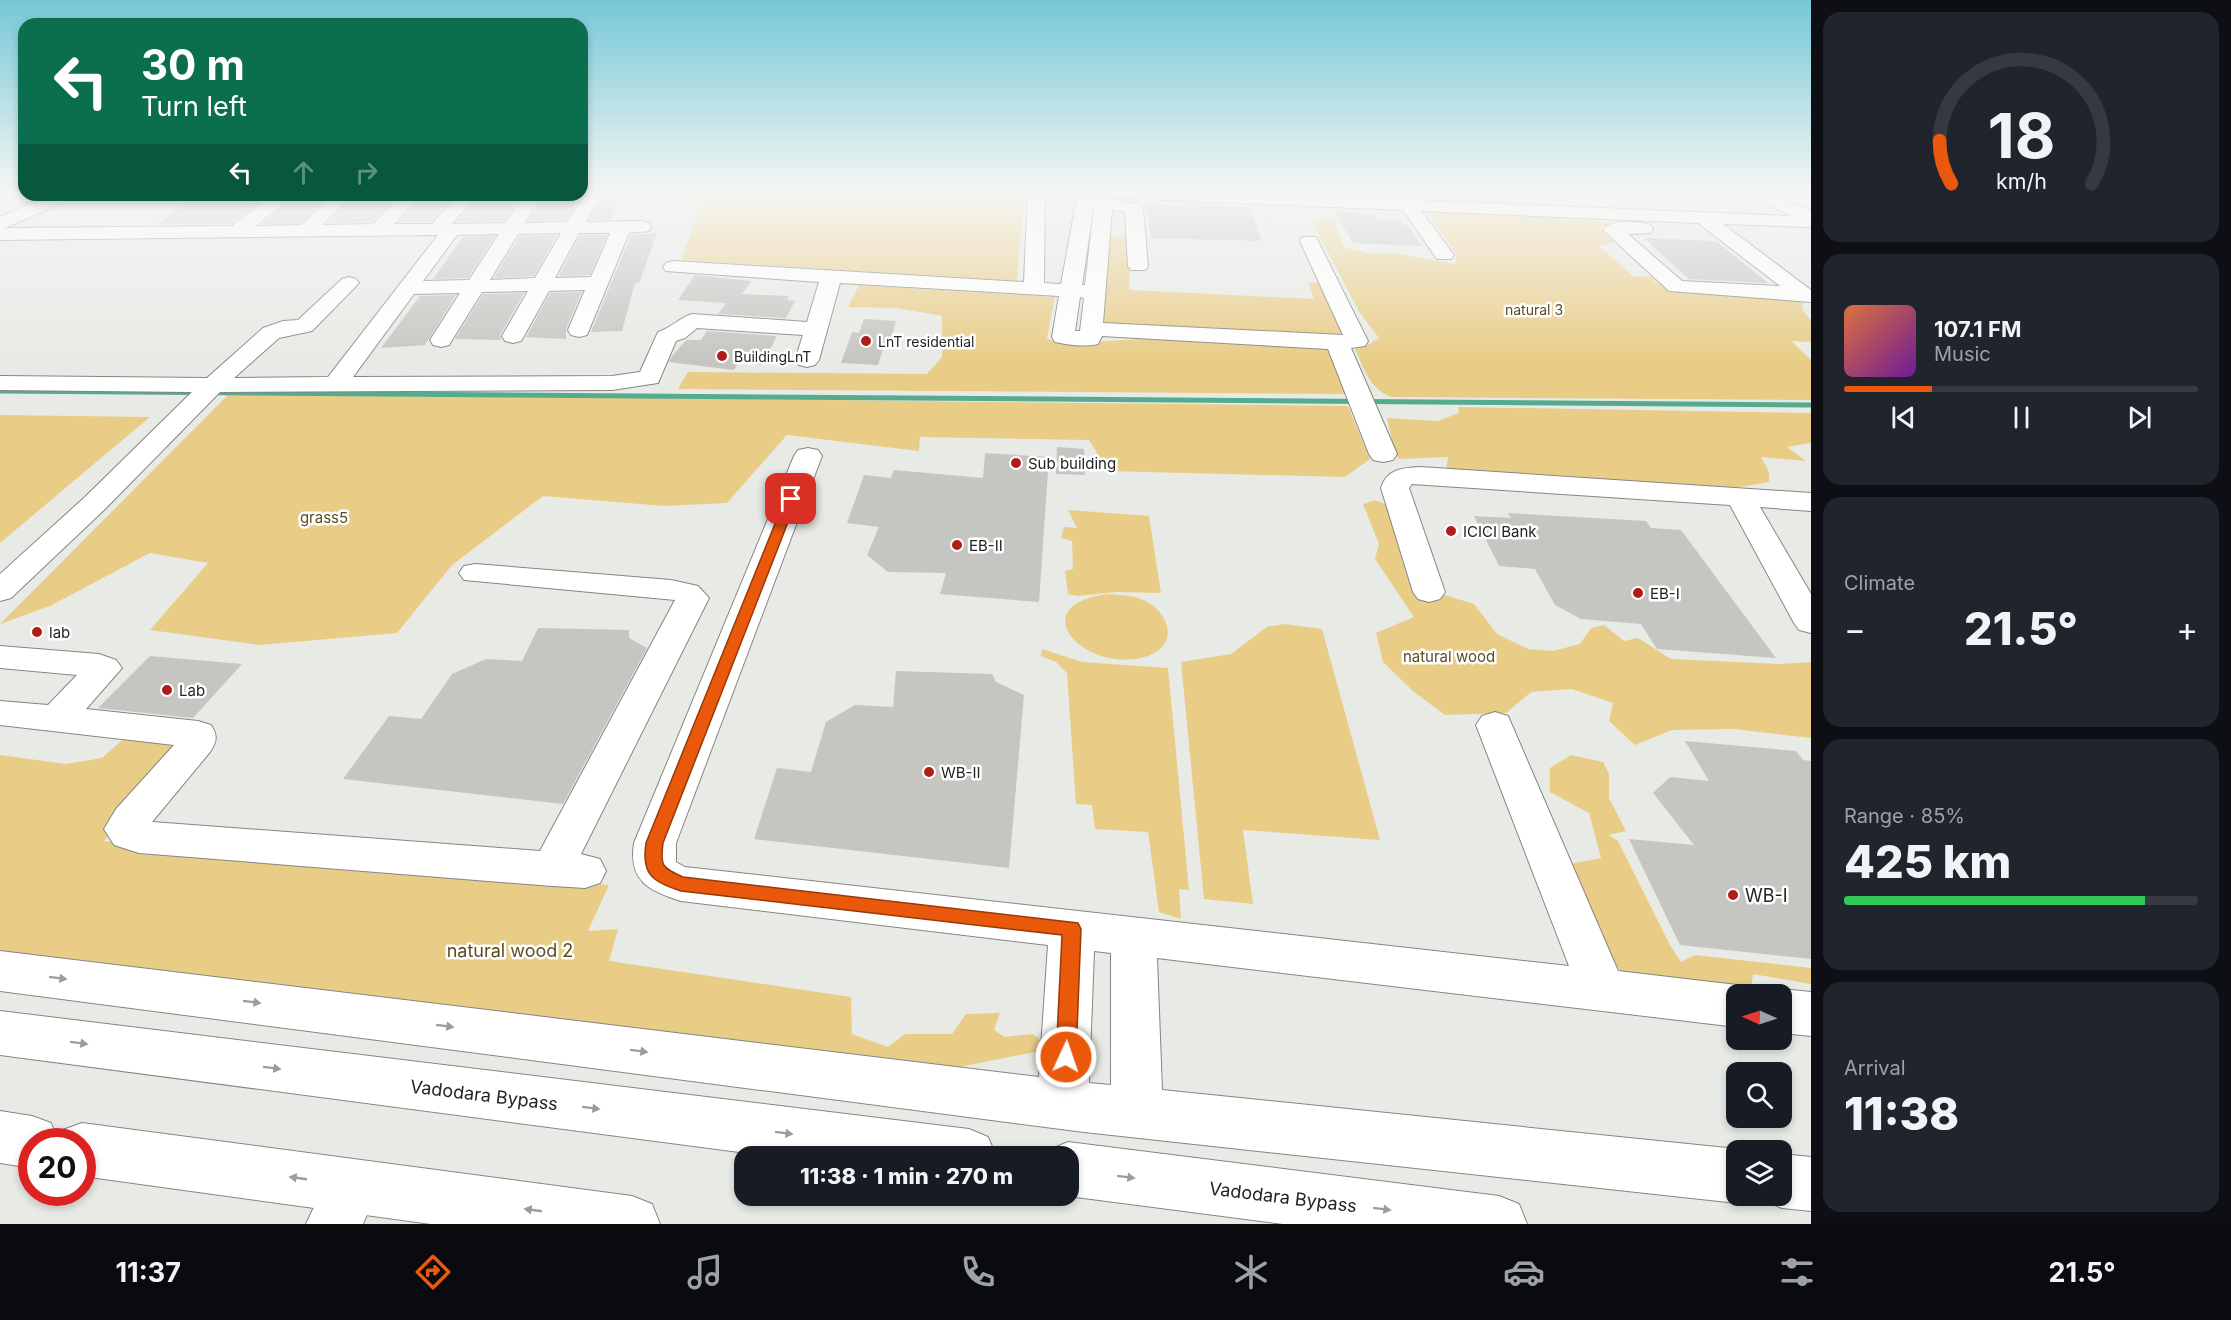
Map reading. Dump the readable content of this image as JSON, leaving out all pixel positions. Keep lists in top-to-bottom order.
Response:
{
  "streets": {
    "main road": ["Vadodara Bypass"]
  },
  "parks": [
    "natural 3",
    "grass5",
    "natural wood",
    "natural wood 2"
  ],
  "places": [
    "LnT residential",
    "BuildingLnT",
    "Sub building",
    "ICICI Bank",
    "EB-II",
    "EB-I",
    "lab",
    "Lab",
    "WB-II",
    "WB-I"
  ],
  "north": "left",
  "page": {
    "turn": ["30 m", "Turn left"],
    "song": ["107.1 FM", "Music"],
    "tile": [
      "Climate",
      ["Range · 85%", "425 km"],
      ["Arrival", "11:38"]
    ],
    "heat": ["−", "21.5°", "+"],
    "limit": "20",
    "trip": "11:38 · 1 min · 270 m",
    "tabs": ["11:37", "21.5°"],
    "gauge": ["18", "km/h"]
  }
}
